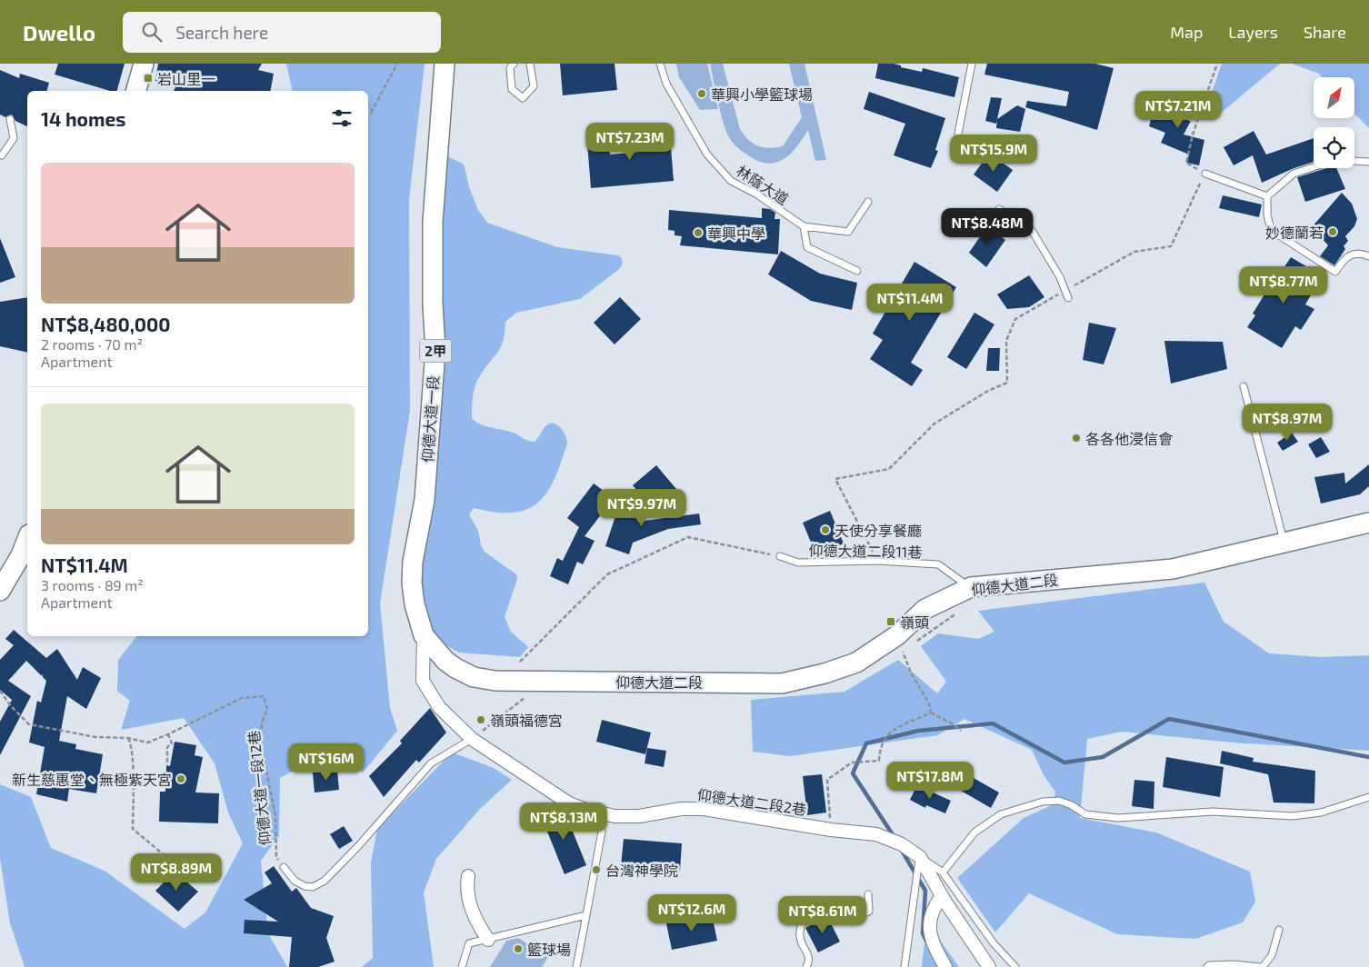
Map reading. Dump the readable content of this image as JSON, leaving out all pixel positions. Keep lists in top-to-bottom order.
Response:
{
  "streets": {
    "main road": ["2甲", "仰德大道一段", "仰德大道二段"],
    "street": ["仰德大道二段2巷"],
    "lane": ["林蔭大道", "仰德大道二段11巷"],
    "path": ["仰德大道一段12巷"]
  },
  "crossings": [
    ["仰德大道一段", "仰德大道二段"],
    ["仰德大道一段", "仰德大道二段2巷"],
    ["仰德大道二段11巷", "仰德大道二段"],
    ["仰德大道二段", "仰德大道二段2巷"]
  ],
  "places": {
    "transit": ["岩山里一", "嶺頭"],
    "other": [
      "華興小學籃球場",
      "妙德蘭若",
      "華興中學",
      "各各他浸信會",
      "天使分享餐廳",
      "嶺頭福德宮",
      "新生慈惠堂、無極紫天宮",
      "台灣神學院",
      "籃球場"
    ]
  },
  "north": "top right",
  "page": {
    "header": "Dwello",
    "search": "Search here",
    "nav": ["Map", "Layers", "Share"],
    "price": [
      "NT$7.21M",
      "NT$7.23M",
      "NT$15.9M",
      "NT$8.48M",
      "NT$8.77M",
      "NT$11.4M",
      "NT$8.97M",
      "NT$9.97M",
      "NT$16M",
      "NT$17.8M",
      "NT$8.13M",
      "NT$8.89M",
      "NT$12.6M",
      "NT$8.61M"
    ],
    "heading": "14 homes",
    "list": [
      {
        "name": "NT$8,480,000",
        "note": "2 rooms · 70 m² · Apartment"
      },
      {
        "name": "NT$11.4M",
        "note": "3 rooms · 89 m² · Apartment"
      }
    ]
  }
}
